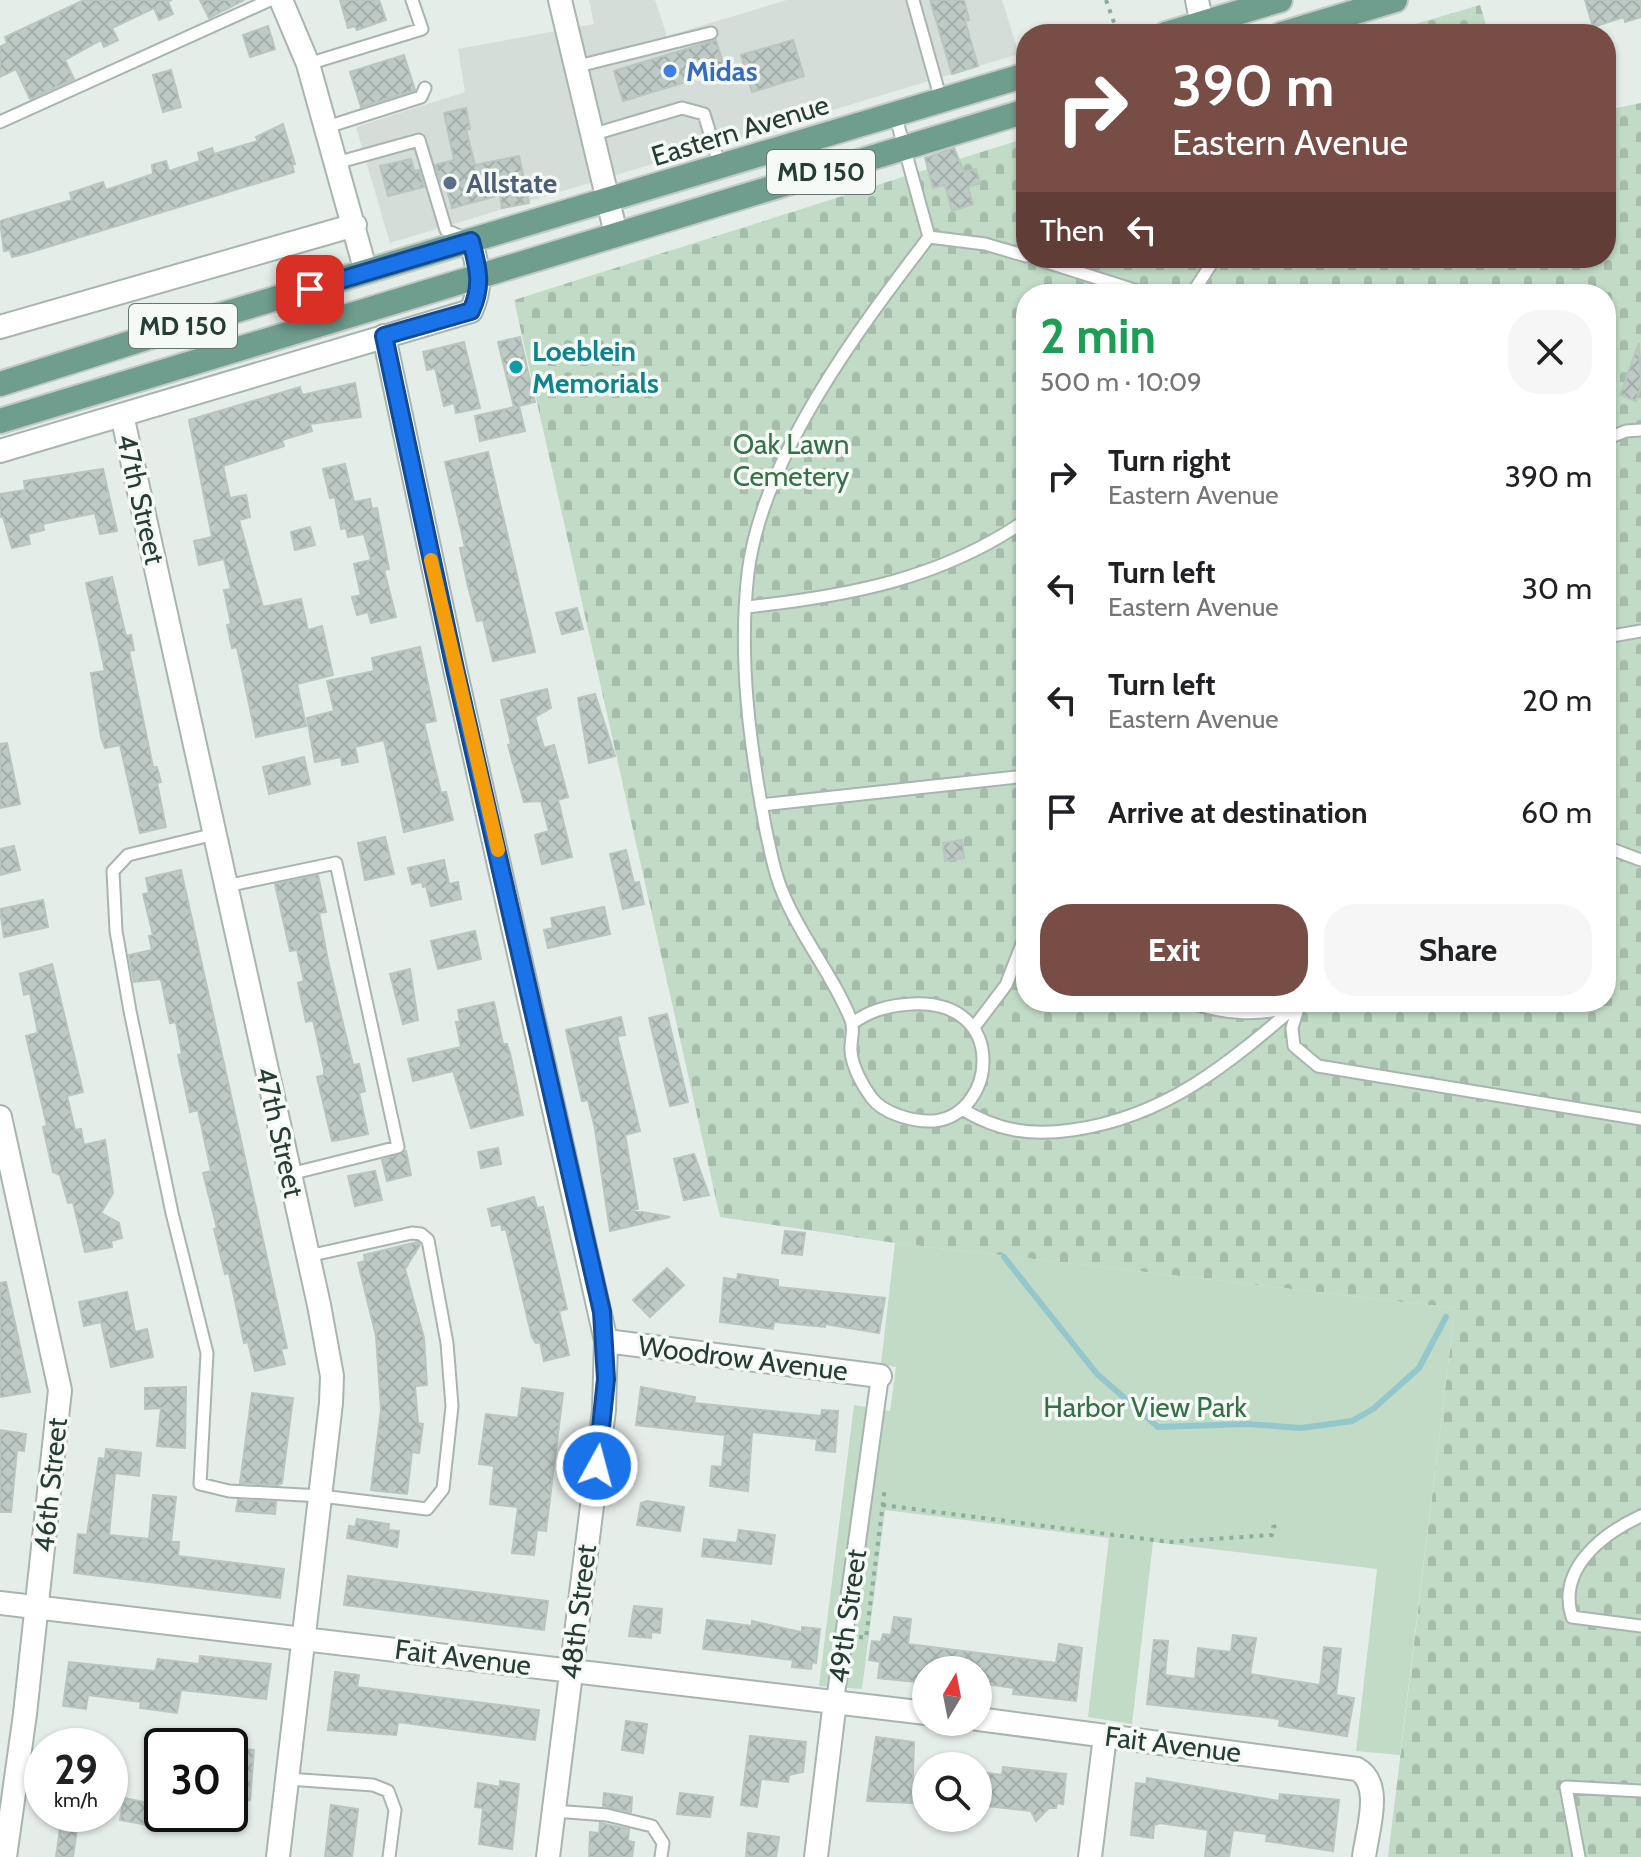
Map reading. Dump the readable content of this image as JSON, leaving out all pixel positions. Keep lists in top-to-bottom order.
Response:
{
  "streets": {
    "main road": ["Eastern Avenue", "MD 150"],
    "street": [
      "47th Street",
      "Woodrow Avenue",
      "46th Street",
      "48th Street",
      "49th Street",
      "Fait Avenue"
    ]
  },
  "crossings": [
    ["47th Street", "Fait Avenue"],
    ["Woodrow Avenue", "48th Street"],
    ["Woodrow Avenue", "49th Street"],
    ["46th Street", "Fait Avenue"],
    ["48th Street", "Fait Avenue"],
    ["49th Street", "Fait Avenue"]
  ],
  "parks": ["Oak Lawn Cemetery", "Harbor View Park"],
  "places": ["Midas", "Allstate", "Loeblein Memorials"],
  "north": "top",
  "page": {
    "turn": ["390 m", "Eastern Avenue"],
    "then": "Then",
    "heading": ["2 min", "500 m · 10:09"],
    "list": [
      {
        "name": "Turn right",
        "note": "Eastern Avenue",
        "value": "390 m"
      },
      {
        "name": "Turn left",
        "note": "Eastern Avenue",
        "value": "30 m"
      },
      {
        "name": "Turn left",
        "note": "Eastern Avenue",
        "value": "20 m"
      },
      {
        "name": "Arrive at destination",
        "value": "60 m"
      }
    ],
    "buttons": ["Exit", "Share"],
    "speed": "29 km/h",
    "limit": "30"
  }
}
